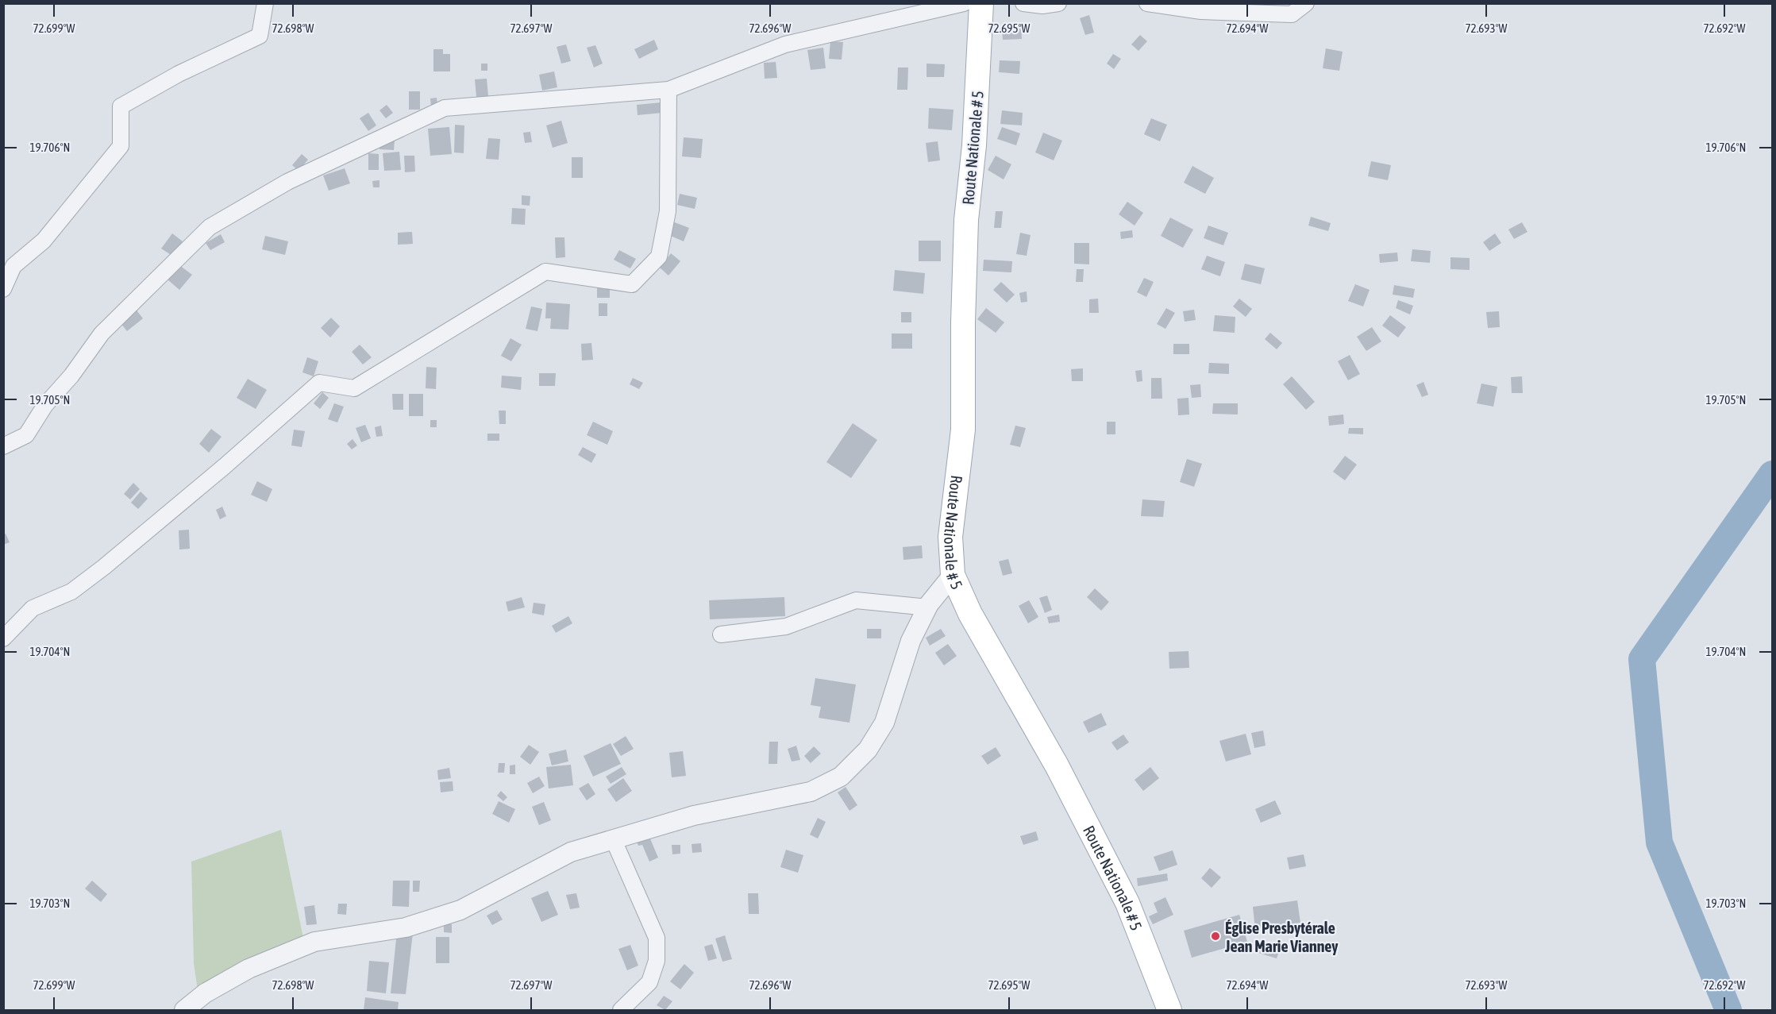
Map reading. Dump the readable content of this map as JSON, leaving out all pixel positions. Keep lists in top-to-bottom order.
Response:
{
  "streets": {
    "main road": ["Route Nationale # 5"]
  },
  "places": ["Église Presbytérale Jean Marie Vianney"],
  "coordinates": [
    "72.699°W",
    "72.698°W",
    "72.697°W",
    "72.696°W",
    "72.695°W",
    "72.694°W",
    "72.693°W",
    "72.692°W",
    "19.706°N",
    "19.705°N",
    "19.704°N",
    "19.703°N"
  ]
}
